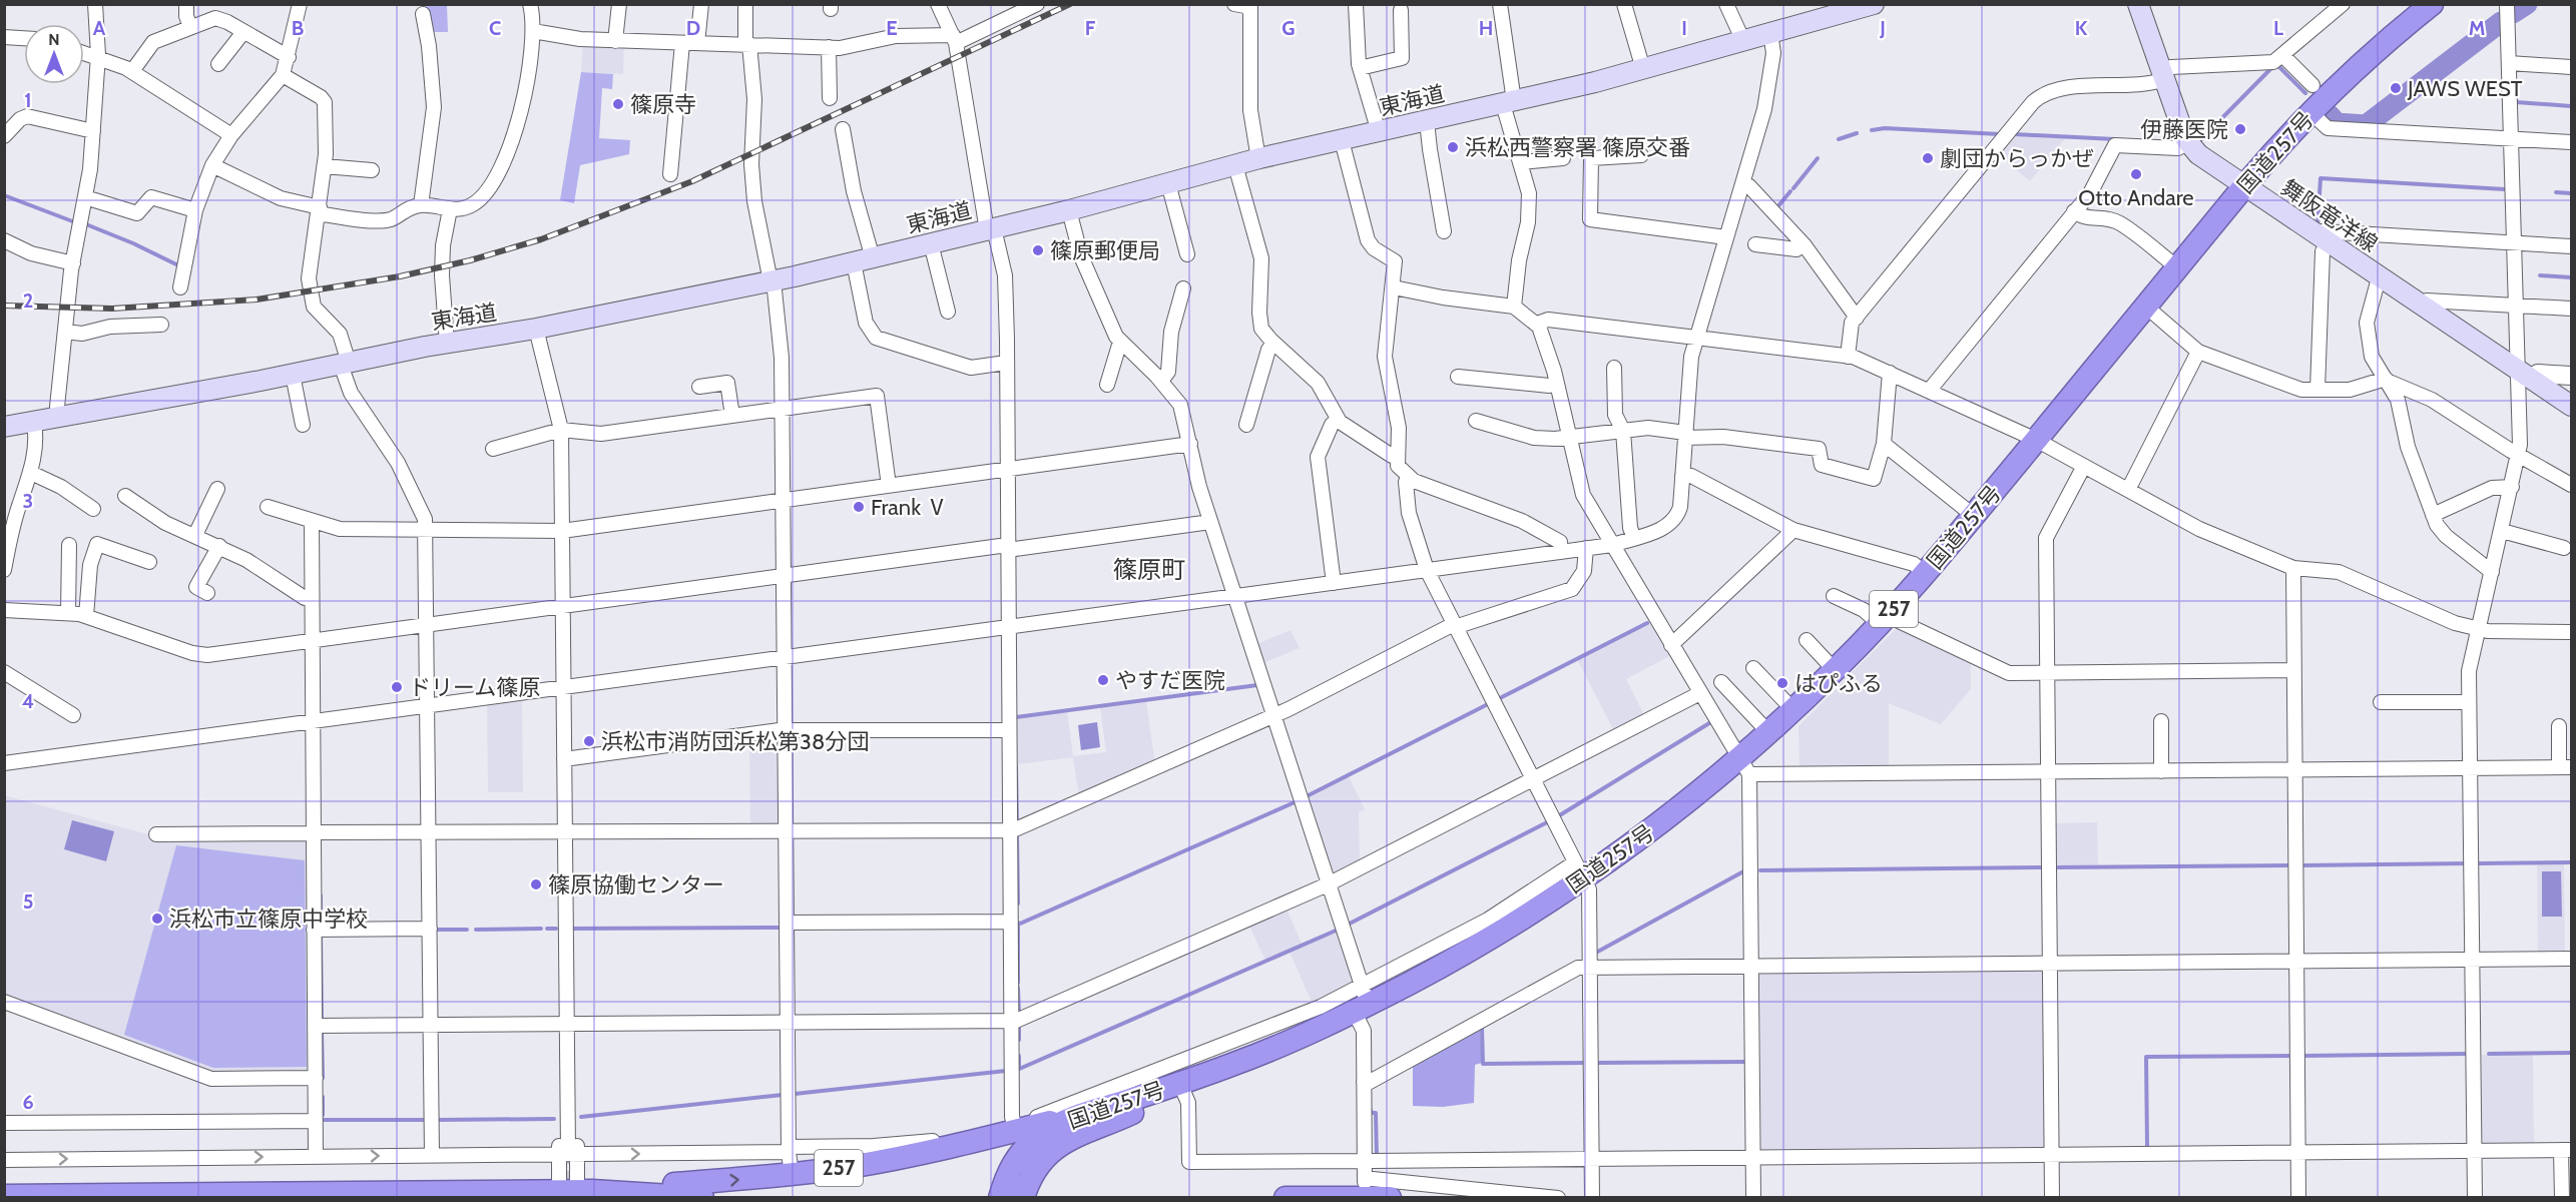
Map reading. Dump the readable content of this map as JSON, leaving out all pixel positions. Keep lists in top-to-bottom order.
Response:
{
  "streets": {
    "highway": ["国道257号", "257"],
    "main road": ["東海道", "舞阪竜洋線"]
  },
  "crossings": [
    ["国道257号", "舞阪竜洋線"],
    ["国道257号", "257"]
  ],
  "districts": ["篠原町"],
  "places": [
    "JAWS WEST",
    "篠原寺",
    "伊藤医院",
    "浜松西警察署 篠原交番",
    "劇団からっかぜ",
    "Otto Andare",
    "篠原郵便局",
    "Frank Ⅴ",
    "やすだ医院",
    "はぴふる",
    "ドリーム篠原",
    "浜松市消防団浜松第38分団",
    "篠原協働センター",
    "浜松市立篠原中学校"
  ],
  "north": "top",
  "grid": {
    "columns": [
      "A",
      "B",
      "C",
      "D",
      "E",
      "F",
      "G",
      "H",
      "I",
      "J",
      "K",
      "L",
      "M"
    ],
    "rows": [
      "1",
      "2",
      "3",
      "4",
      "5",
      "6"
    ]
  }
}
